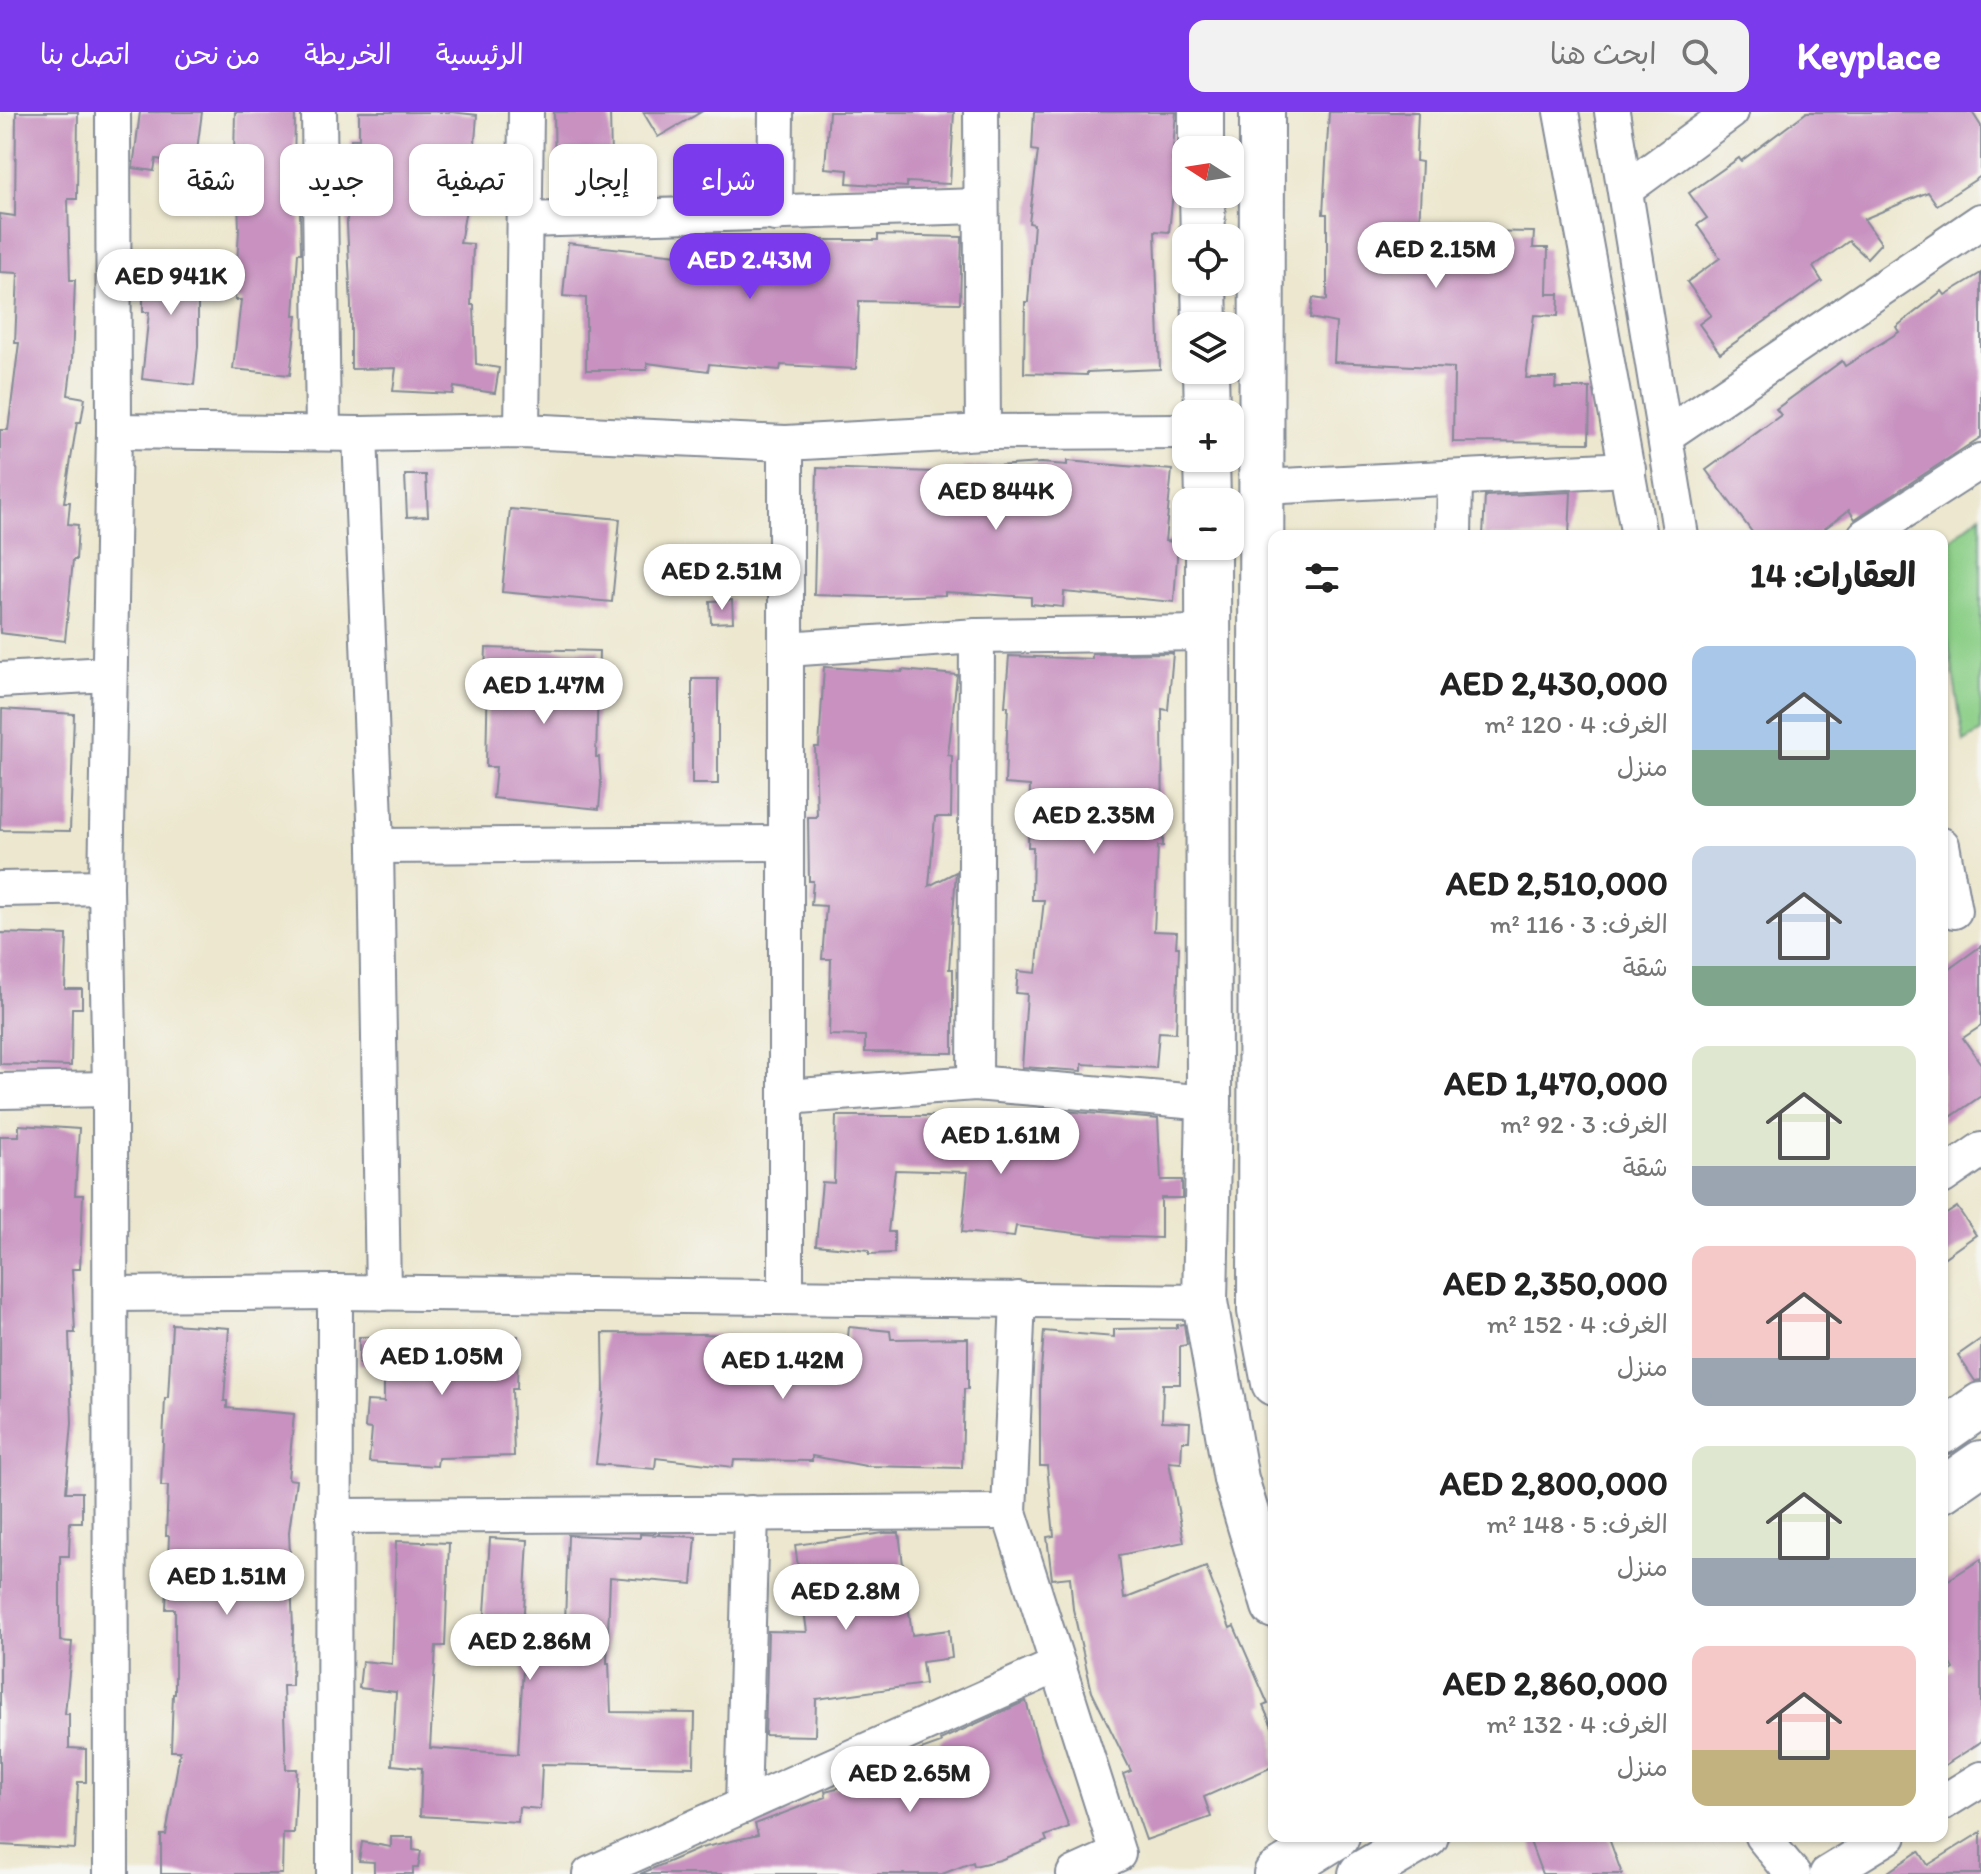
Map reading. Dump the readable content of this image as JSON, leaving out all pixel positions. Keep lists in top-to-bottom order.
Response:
{
  "north": "left",
  "page": {
    "header": "Keyplace",
    "search": "ابحث هنا",
    "nav": [
      "الرئيسية",
      "الخريطة",
      "من نحن",
      "اتصل بنا"
    ],
    "map_buttons": ["+", "−"],
    "chip": [
      "شراء",
      "إيجار",
      "تصفية",
      "جديد",
      "شقة"
    ],
    "price": [
      "AED 2.15M",
      "AED 2.43M",
      "AED 941K",
      "AED 844K",
      "AED 2.51M",
      "AED 1.47M",
      "AED 2.35M",
      "AED 1.61M",
      "AED 1.05M",
      "AED 1.42M",
      "AED 1.51M",
      "AED 2.8M",
      "AED 2.86M",
      "AED 2.65M"
    ],
    "heading": "العقارات: 14",
    "list": [
      {
        "name": "AED 2,430,000",
        "note": "الغرف: 4 · 120 m² · منزل"
      },
      {
        "name": "AED 2,510,000",
        "note": "الغرف: 3 · 116 m² · شقة"
      },
      {
        "name": "AED 1,470,000",
        "note": "الغرف: 3 · 92 m² · شقة"
      },
      {
        "name": "AED 2,350,000",
        "note": "الغرف: 4 · 152 m² · منزل"
      },
      {
        "name": "AED 2,800,000",
        "note": "الغرف: 5 · 148 m² · منزل"
      },
      {
        "name": "AED 2,860,000",
        "note": "الغرف: 4 · 132 m² · منزل"
      }
    ]
  }
}
